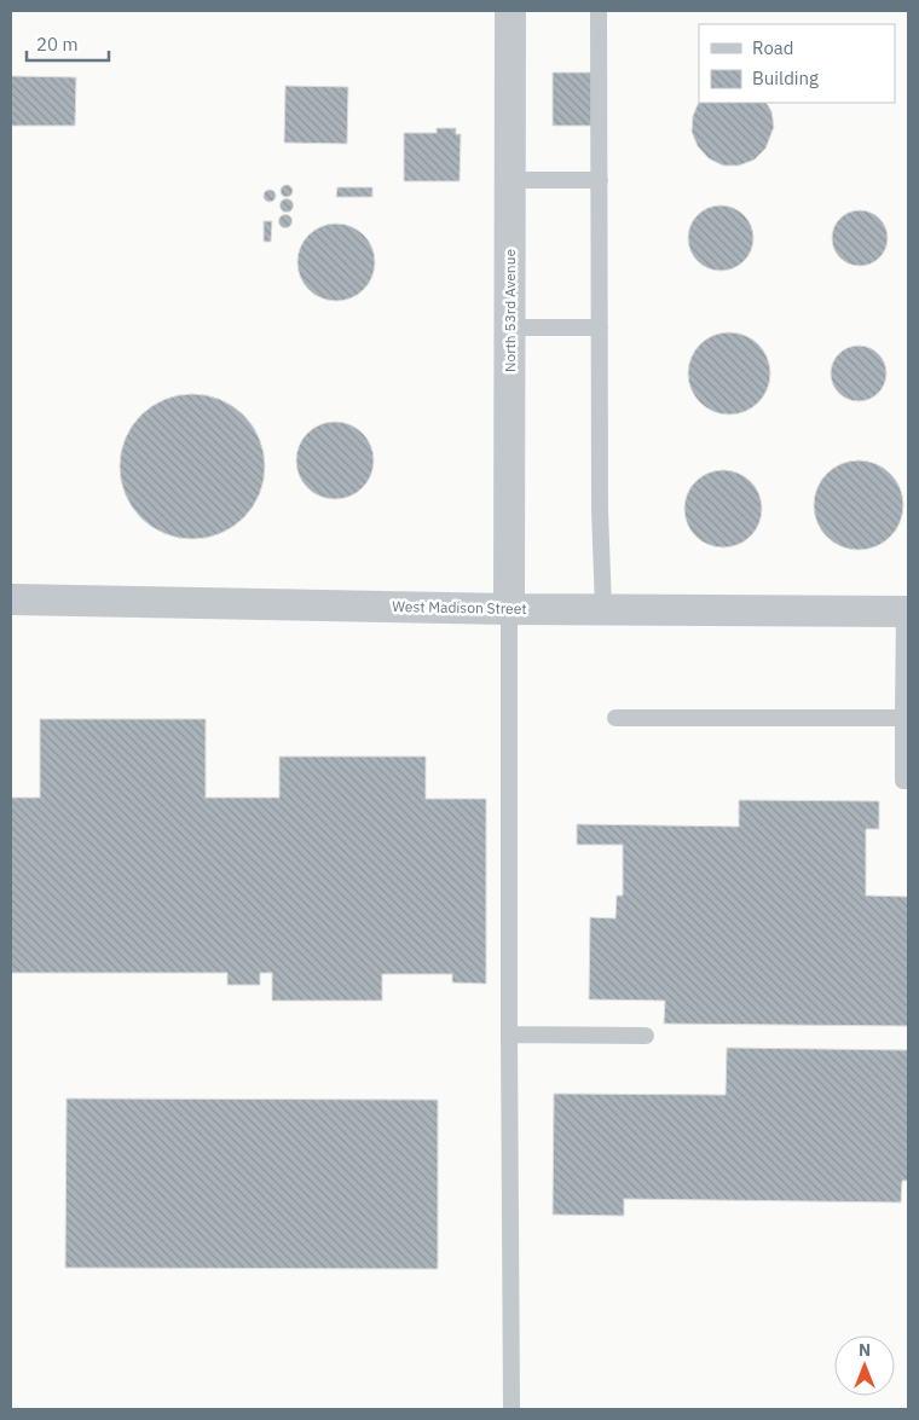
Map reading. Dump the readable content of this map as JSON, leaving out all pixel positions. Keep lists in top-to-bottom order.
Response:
{
  "streets": {
    "street": ["North 53rd Avenue", "West Madison Street"]
  },
  "crossings": [
    ["North 53rd Avenue", "West Madison Street"]
  ],
  "legend": ["Road", "Building"],
  "scale_bar": "20 m",
  "north": "top"
}
